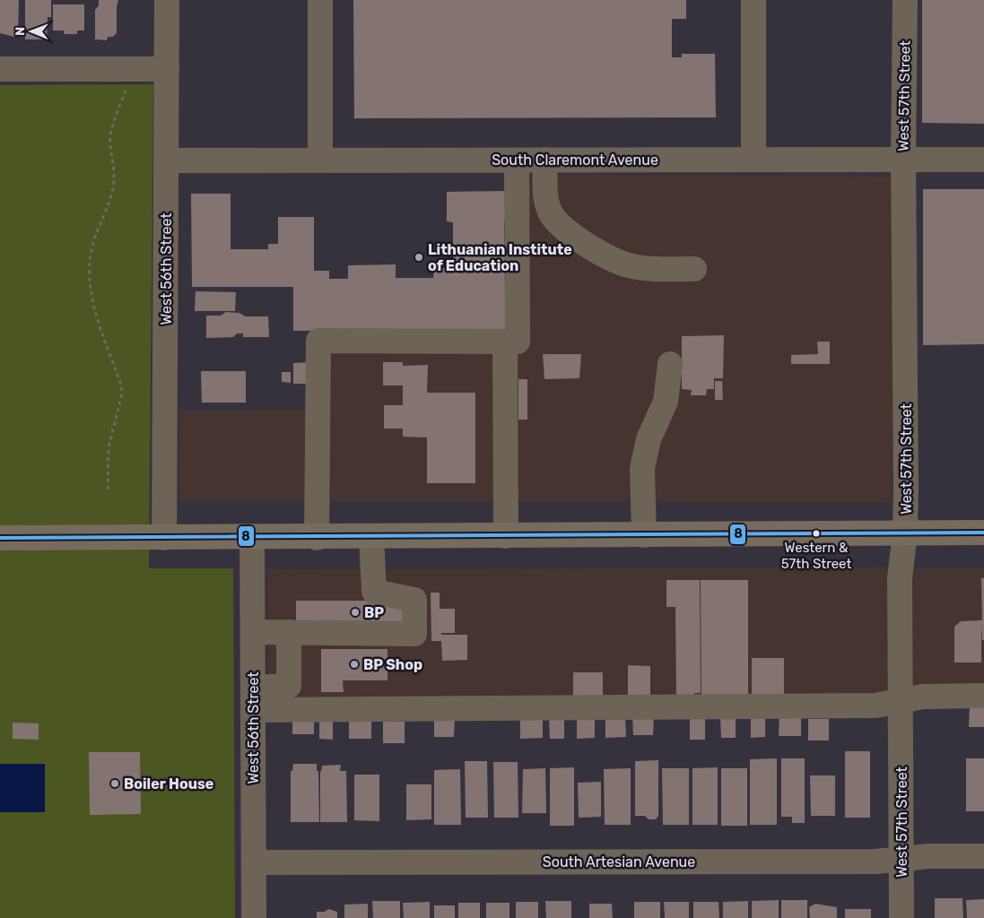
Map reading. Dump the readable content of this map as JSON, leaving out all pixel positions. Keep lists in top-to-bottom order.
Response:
{
  "streets": {
    "street": [
      "West 57th Street",
      "South Claremont Avenue",
      "West 56th Street",
      "South Artesian Avenue"
    ]
  },
  "crossings": [
    ["West 57th Street", "South Claremont Avenue"],
    ["West 57th Street", "South Artesian Avenue"],
    ["South Claremont Avenue", "West 56th Street"],
    ["West 56th Street", "South Artesian Avenue"]
  ],
  "places": [
    "Lithuanian Institute of Education",
    "Western & 57th Street",
    "BP",
    "BP Shop",
    "Boiler House"
  ],
  "lines": ["transit line 8"],
  "north": "left"
}
